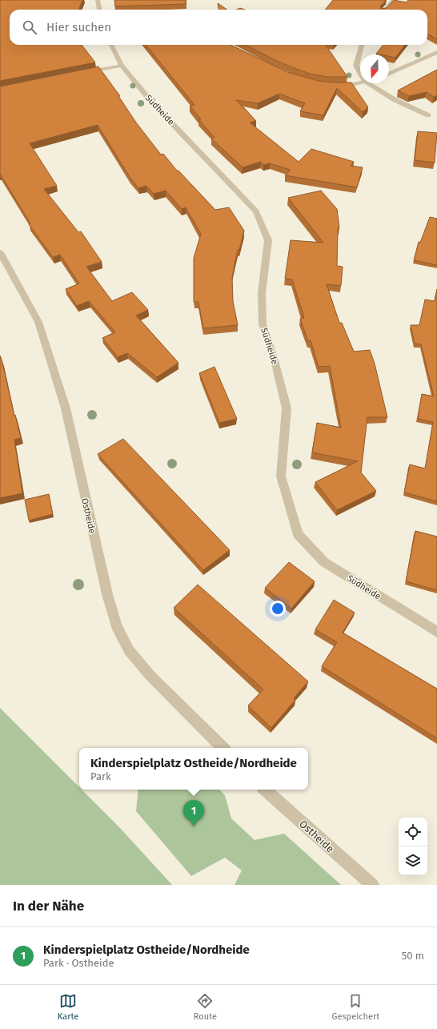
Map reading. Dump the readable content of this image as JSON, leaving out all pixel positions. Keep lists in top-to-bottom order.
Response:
{
  "streets": {
    "street": ["Südheide", "Ostheide"]
  },
  "north": "bottom",
  "page": {
    "search": "Hier suchen",
    "popup": ["Kinderspielplatz Ostheide/Nordheide", "Park"],
    "pins": "1",
    "heading": "In der Nähe",
    "list": [
      {
        "mark": "1",
        "name": "Kinderspielplatz Ostheide/Nordheide",
        "note": "Park · Ostheide",
        "value": "50 m"
      }
    ],
    "nav": ["Karte", "Route", "Gespeichert"]
  }
}
